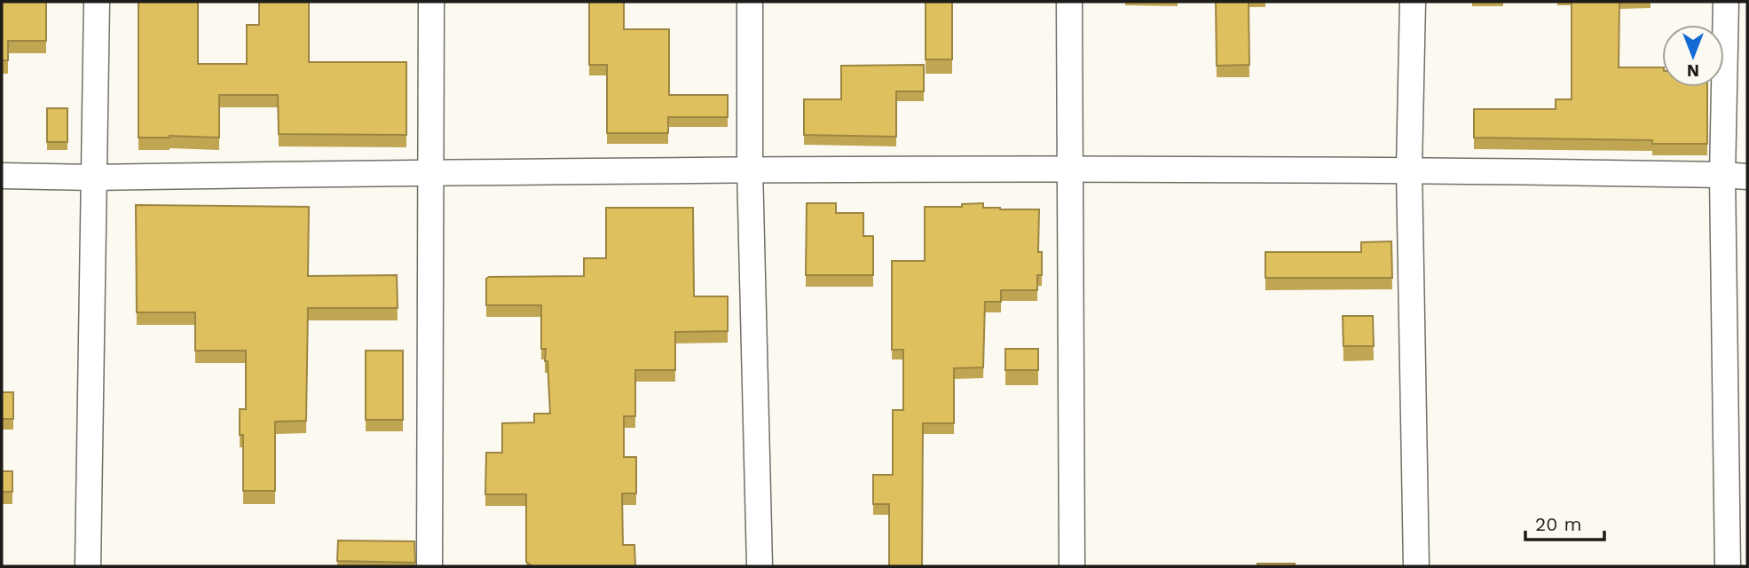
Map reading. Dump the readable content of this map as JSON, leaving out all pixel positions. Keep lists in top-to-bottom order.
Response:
{
  "scale_bar": "20 m",
  "north": "bottom"
}
